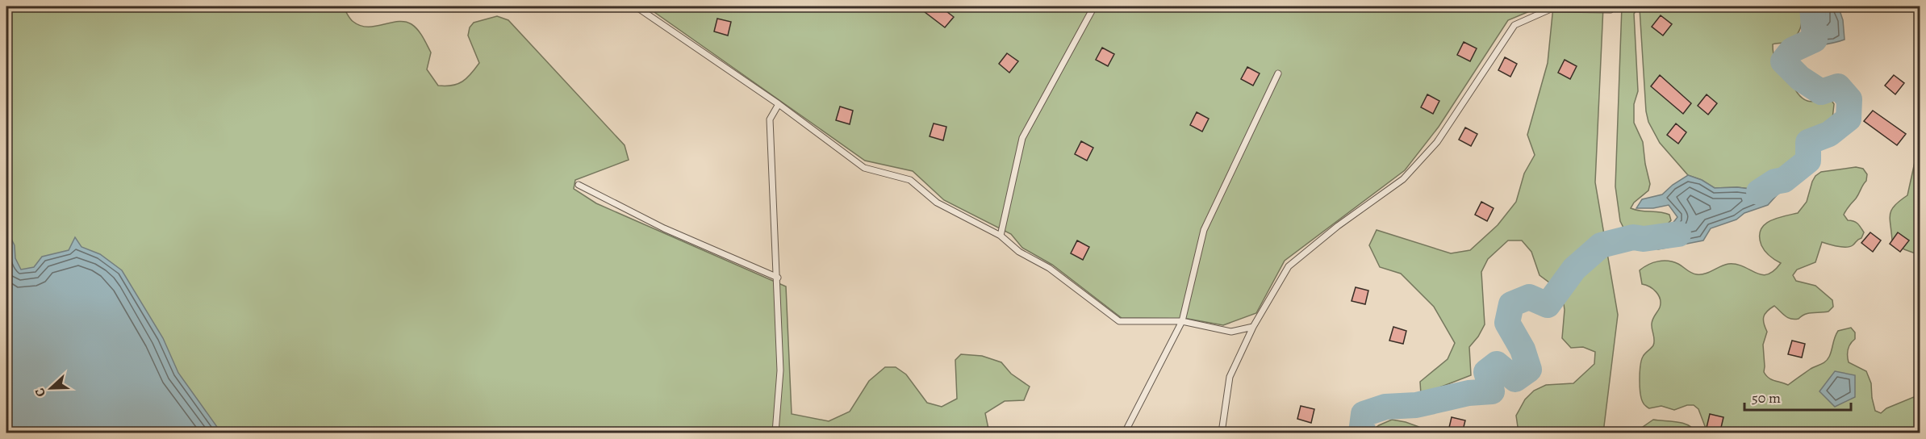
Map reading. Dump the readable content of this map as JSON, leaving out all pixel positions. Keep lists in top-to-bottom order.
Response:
{
  "scale_bar": "50 m",
  "north": "left"
}
